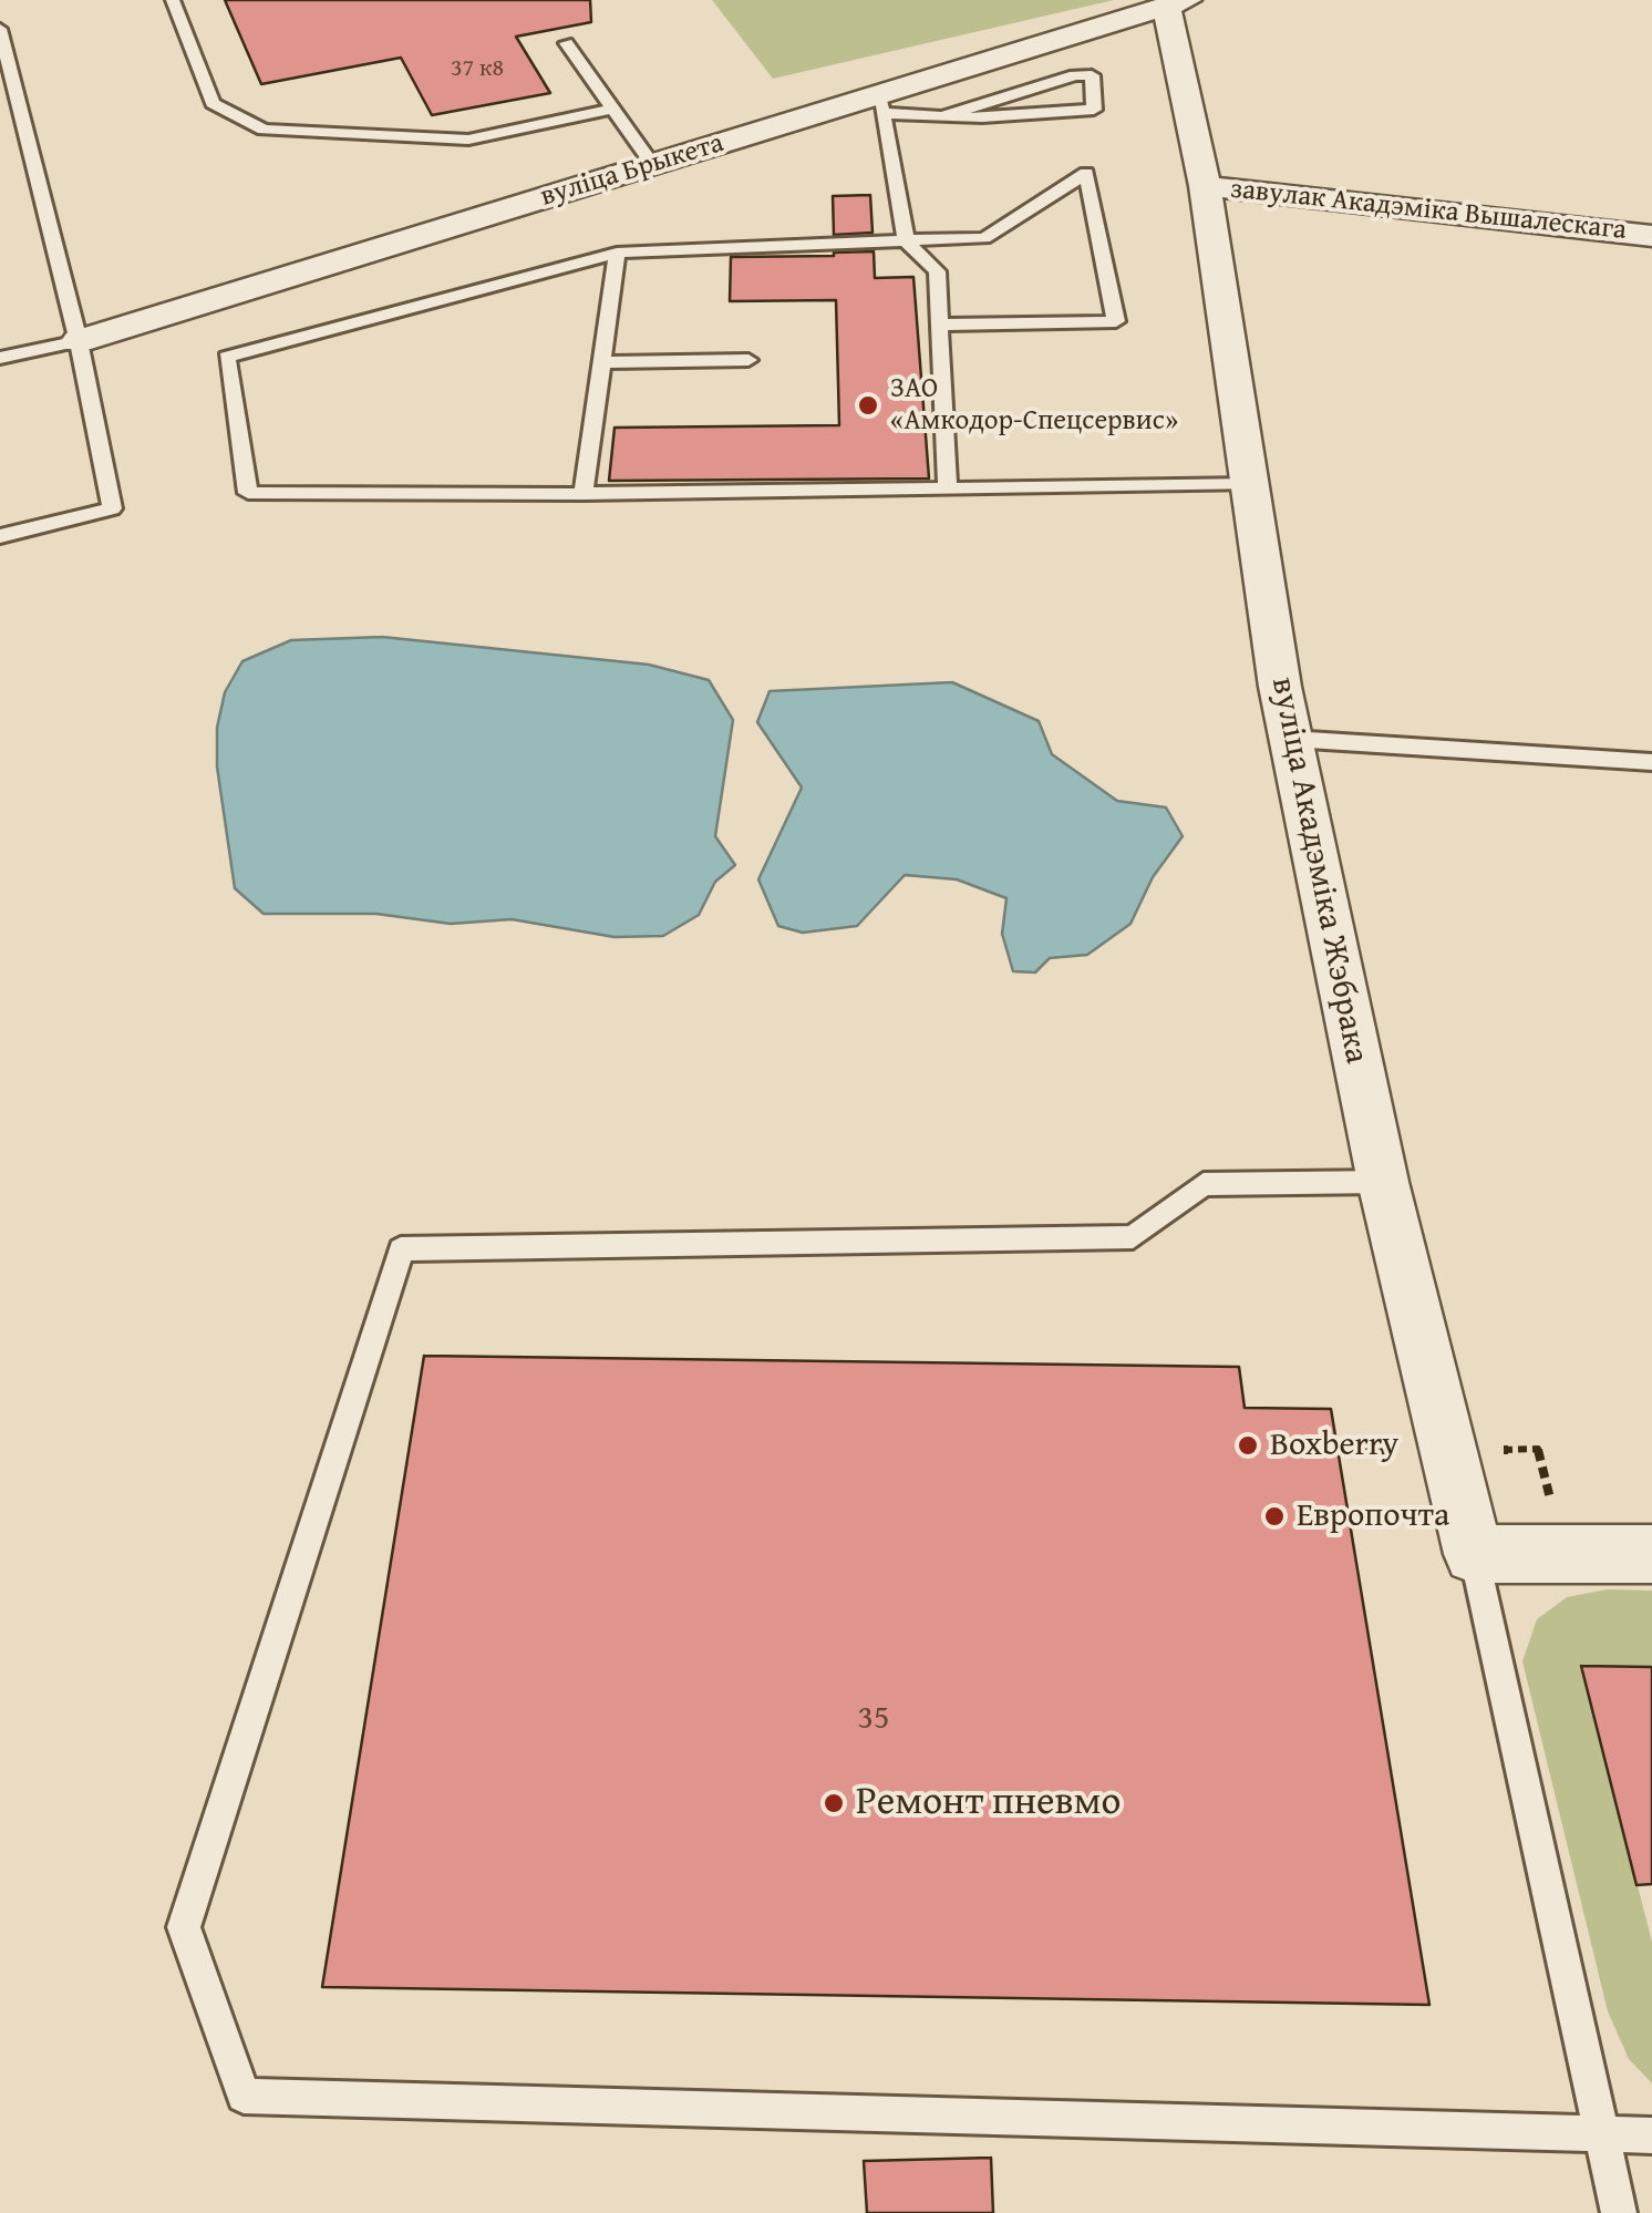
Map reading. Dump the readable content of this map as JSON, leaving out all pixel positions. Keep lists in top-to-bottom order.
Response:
{
  "streets": {
    "street": ["вуліца Брыкета", "завулак Акадэміка Вышалескага", "вуліца Акадэміка Жэбрака"]
  },
  "crossings": [
    ["вуліца Брыкета", "вуліца Акадэміка Жэбрака"],
    ["завулак Акадэміка Вышалескага", "вуліца Акадэміка Жэбрака"]
  ],
  "places": [
    "ЗАО «Амкодор-Спецсервис»",
    "Boxberry",
    "Европочта",
    "Ремонт пневмо"
  ],
  "house_numbers": ["37 к8", "35"]
}
